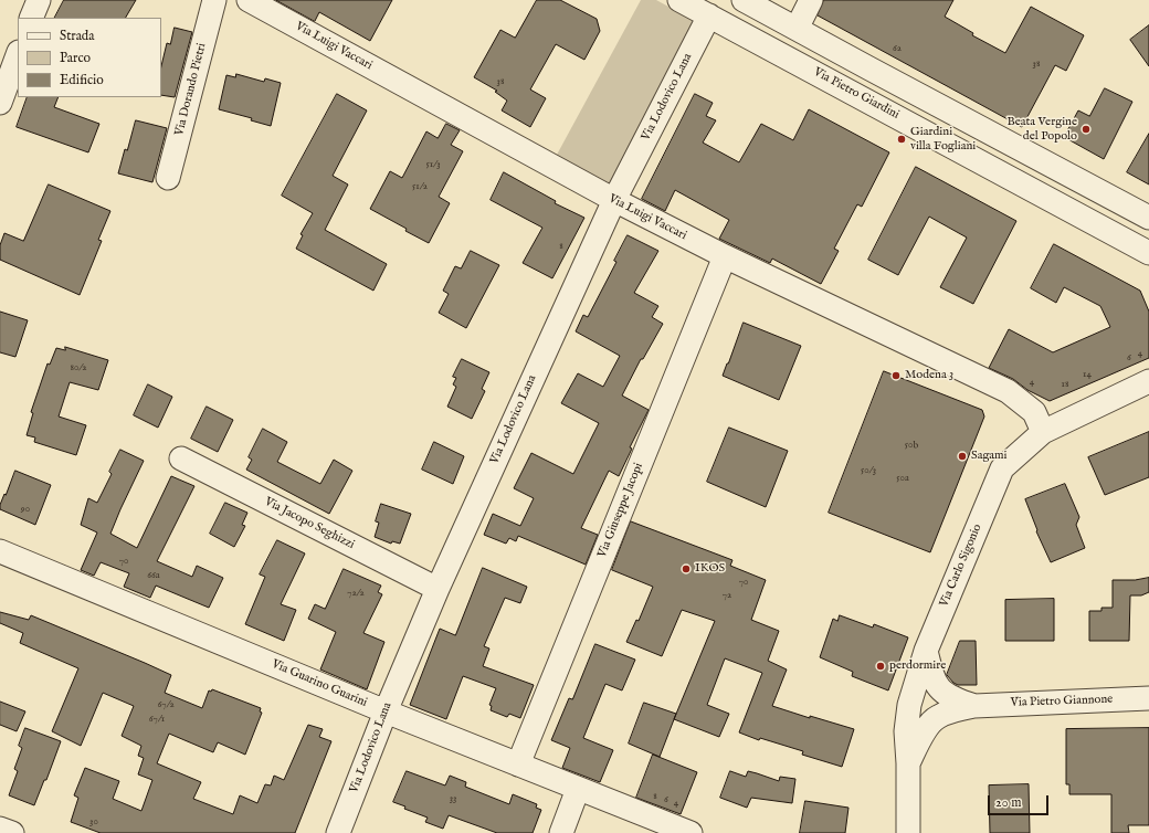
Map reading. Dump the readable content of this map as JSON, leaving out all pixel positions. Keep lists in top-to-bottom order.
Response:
{
  "streets": {
    "street": [
      "Via Luigi Vaccari",
      "Via Dorando Pietri",
      "Via Pietro Giardini",
      "Via Lodovico Lana",
      "Via Giuseppe Jacopi",
      "Via Jacopo Seghizzi",
      "Via Carlo Sigonio",
      "Via Guarino Guarini",
      "Via Pietro Giannone"
    ]
  },
  "crossings": [
    ["Via Luigi Vaccari", "Via Lodovico Lana"],
    ["Via Luigi Vaccari", "Via Giuseppe Jacopi"],
    ["Via Luigi Vaccari", "Via Carlo Sigonio"],
    ["Via Pietro Giardini", "Via Lodovico Lana"],
    ["Via Lodovico Lana", "Via Jacopo Seghizzi"],
    ["Via Lodovico Lana", "Via Guarino Guarini"],
    ["Via Giuseppe Jacopi", "Via Guarino Guarini"],
    ["Via Carlo Sigonio", "Via Pietro Giannone"]
  ],
  "places": [
    "Beata Vergine del Popolo",
    "Giardini villa Fogliani",
    "Modena 3",
    "Sagami",
    "IKOS",
    "perdormire"
  ],
  "house_numbers": [
    "62",
    "38",
    "38",
    "51/3",
    "51/2",
    "8",
    "4",
    "6",
    "80/2",
    "14",
    "4",
    "18",
    "50b",
    "50/3",
    "50a",
    "90",
    "70",
    "66a",
    "70",
    "72/2",
    "72",
    "67/2",
    "67/1",
    "8",
    "33",
    "6",
    "4",
    "30"
  ],
  "legend": ["Strada", "Parco", "Edificio"],
  "scale_bar": "20 m"
}
